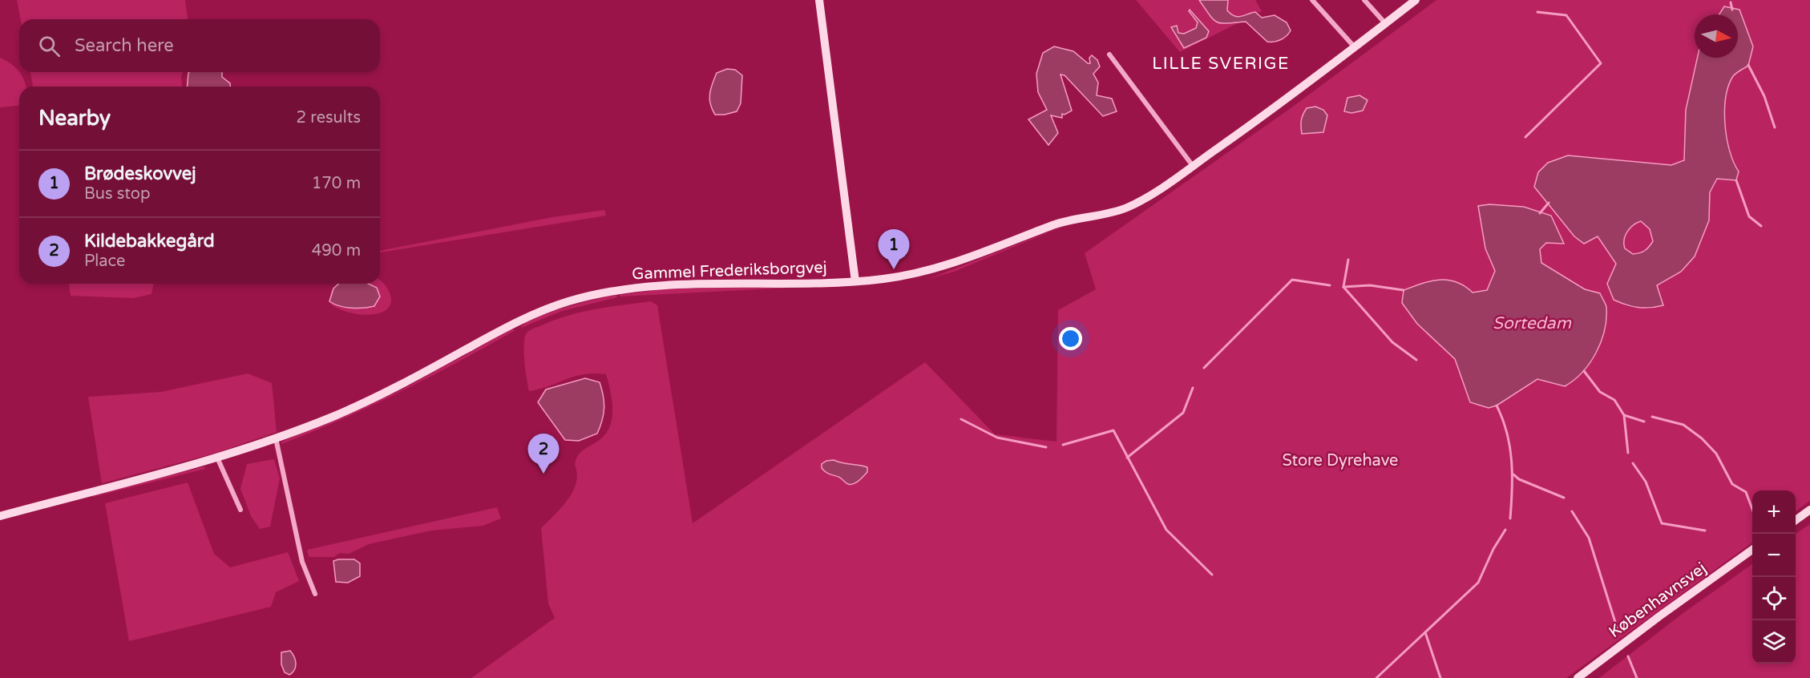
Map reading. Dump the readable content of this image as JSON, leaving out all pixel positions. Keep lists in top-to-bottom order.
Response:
{
  "streets": {
    "street": ["Gammel Frederiksborgvej", "Københavnsvej"]
  },
  "districts": ["LILLE SVERIGE"],
  "water": ["Sortedam"],
  "parks": ["Store Dyrehave"],
  "north": "right",
  "page": {
    "search": "Search here",
    "heading": ["Nearby", "2 results"],
    "list": [
      {
        "mark": "1",
        "name": "Brødeskovvej",
        "note": "Bus stop",
        "value": "170 m"
      },
      {
        "mark": "2",
        "name": "Kildebakkegård",
        "note": "Place",
        "value": "490 m"
      }
    ],
    "pins": ["1", "2"],
    "map_buttons": ["+", "−"]
  }
}
